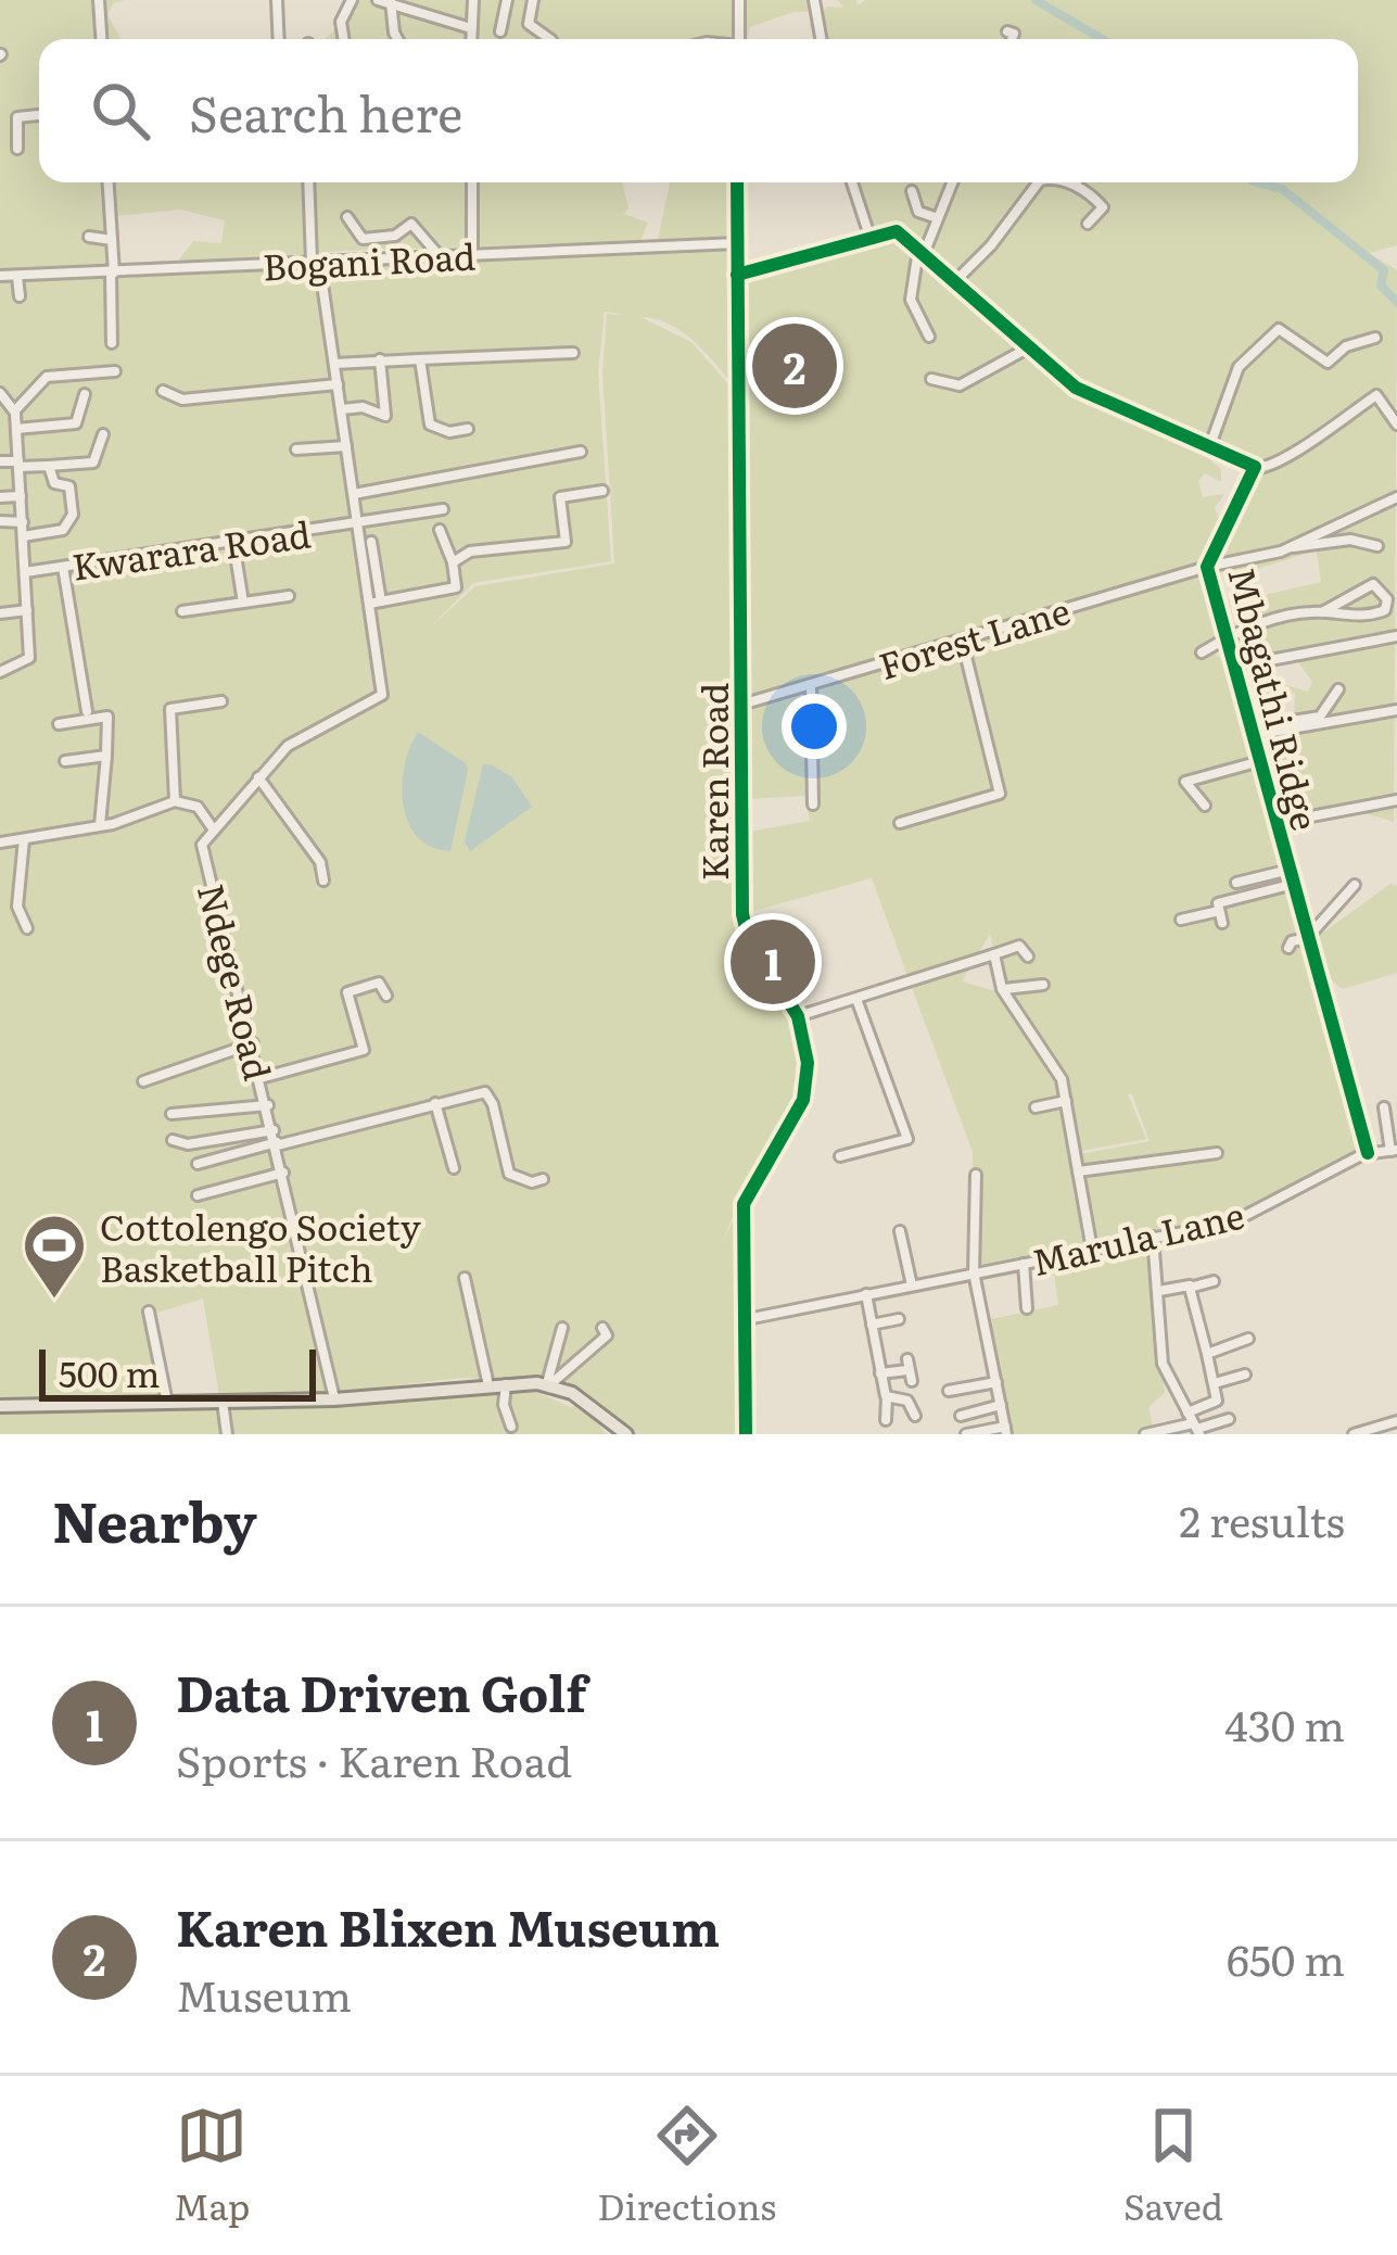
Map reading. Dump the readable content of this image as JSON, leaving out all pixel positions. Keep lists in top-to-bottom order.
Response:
{
  "streets": {
    "street": [
      "Bogani Road",
      "Kwarara Road",
      "Forest Lane",
      "Mbagathi Ridge",
      "Karen Road",
      "Ndege Road",
      "Marula Lane"
    ]
  },
  "crossings": [
    ["Bogani Road", "Karen Road"],
    ["Forest Lane", "Mbagathi Ridge"],
    ["Forest Lane", "Karen Road"],
    ["Mbagathi Ridge", "Marula Lane"],
    ["Karen Road", "Marula Lane"]
  ],
  "places": {
    "sports": ["Cottolengo Society Basketball Pitch"]
  },
  "scale_bar": "500 m",
  "page": {
    "search": "Search here",
    "pins": ["2", "1"],
    "scale": "500 m",
    "heading": ["Nearby", "2 results"],
    "list": [
      {
        "mark": "1",
        "name": "Data Driven Golf",
        "note": "Sports · Karen Road",
        "value": "430 m"
      },
      {
        "mark": "2",
        "name": "Karen Blixen Museum",
        "note": "Museum",
        "value": "650 m"
      }
    ],
    "nav": ["Map", "Directions", "Saved"]
  }
}
